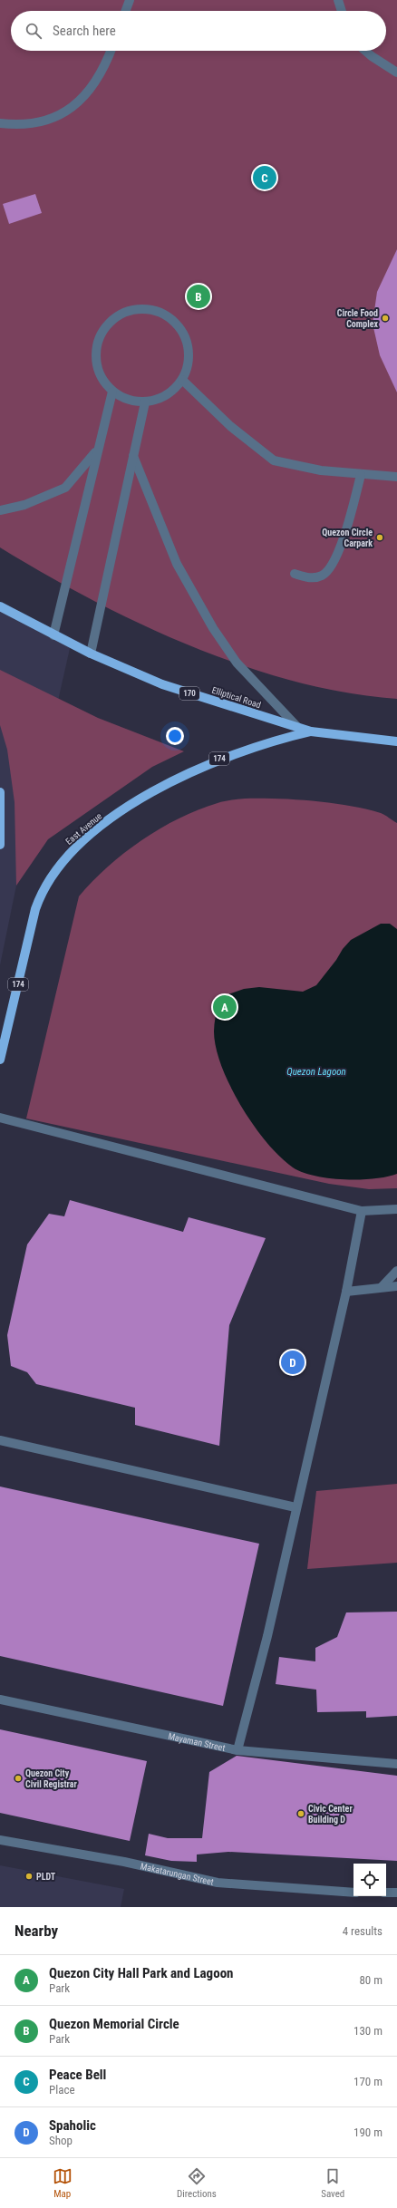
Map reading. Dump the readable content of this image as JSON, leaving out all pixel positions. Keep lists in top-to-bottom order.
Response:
{
  "streets": {
    "main road": [
      "170",
      "Elliptical Road",
      "174",
      "East Avenue"
    ],
    "street": ["Mayaman Street", "Makatarungan Street"]
  },
  "crossings": [
    ["Elliptical Road", "East Avenue"]
  ],
  "water": ["Quezon Lagoon"],
  "places": [
    "Circle Food Complex",
    "Quezon Circle Carpark",
    "Quezon City Civil Registrar",
    "Civic Center Building D",
    "PLDT"
  ],
  "page": {
    "search": "Search here",
    "pins": [
      "C",
      "B",
      "A",
      "D"
    ],
    "heading": ["Nearby", "4 results"],
    "list": [
      {
        "mark": "A",
        "name": "Quezon City Hall Park and Lagoon",
        "note": "Park",
        "value": "80 m"
      },
      {
        "mark": "B",
        "name": "Quezon Memorial Circle",
        "note": "Park",
        "value": "130 m"
      },
      {
        "mark": "C",
        "name": "Peace Bell",
        "note": "Place",
        "value": "170 m"
      },
      {
        "mark": "D",
        "name": "Spaholic",
        "note": "Shop",
        "value": "190 m"
      }
    ],
    "nav": ["Map", "Directions", "Saved"]
  }
}
